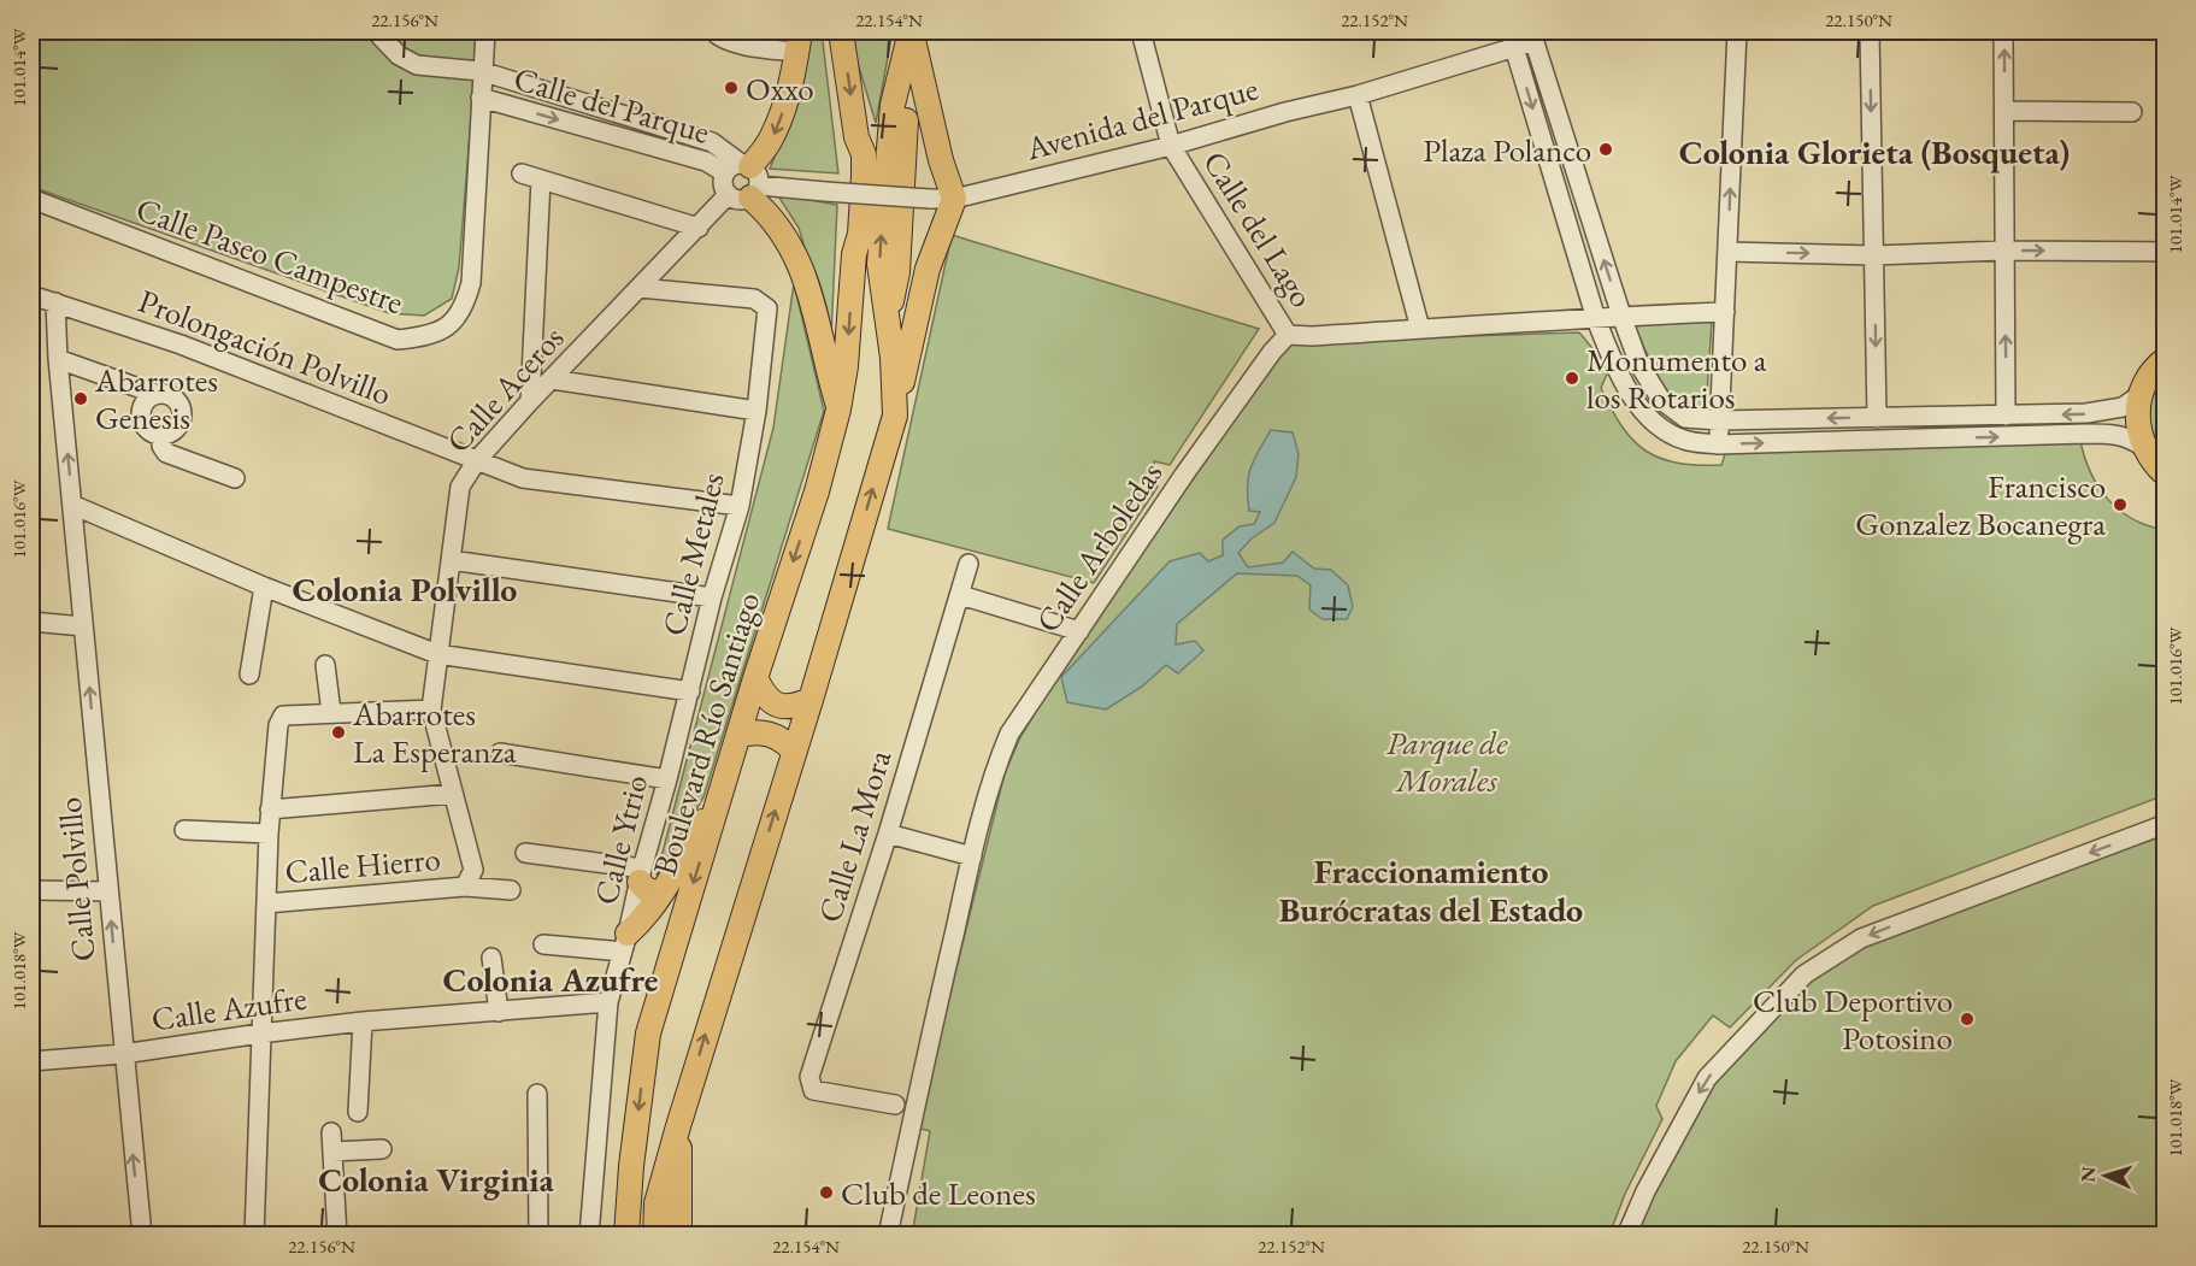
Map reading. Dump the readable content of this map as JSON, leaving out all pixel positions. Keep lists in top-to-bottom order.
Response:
{
  "streets": {
    "main road": ["Boulevard Río Santiago"],
    "street": [
      "Calle del Parque",
      "Avenida del Parque",
      "Calle del Lago",
      "Calle Paseo Campestre",
      "Prolongación Polvillo",
      "Calle Aceros",
      "Calle Arboledas",
      "Calle Metales",
      "Calle La Mora",
      "Calle Ytrio",
      "Calle Hierro",
      "Calle Polvillo",
      "Calle Azufre"
    ]
  },
  "crossings": [
    ["Calle del Parque", "Avenida del Parque"],
    ["Calle del Parque", "Calle Paseo Campestre"],
    ["Calle del Parque", "Calle Aceros"],
    ["Avenida del Parque", "Calle del Lago"],
    ["Avenida del Parque", "Calle Aceros"],
    ["Calle del Lago", "Calle Arboledas"],
    ["Prolongación Polvillo", "Calle Aceros"],
    ["Prolongación Polvillo", "Calle Metales"],
    ["Prolongación Polvillo", "Calle Polvillo"],
    ["Calle Aceros", "Calle Metales"],
    ["Calle Aceros", "Calle Hierro"],
    ["Calle Metales", "Calle Ytrio"],
    ["Calle Ytrio", "Calle Azufre"],
    ["Calle Polvillo", "Calle Azufre"]
  ],
  "districts": [
    "Colonia Glorieta (Bosqueta)",
    "Colonia Polvillo",
    "Fraccionamiento Burócratas del Estado",
    "Colonia Azufre",
    "Colonia Virginia"
  ],
  "parks": ["Parque de Morales"],
  "places": [
    "Oxxo",
    "Plaza Polanco",
    "Monumento a los Rotarios",
    "Abarrotes Genesis",
    "Francisco Gonzalez Bocanegra",
    "Abarrotes La Esperanza",
    "Club Deportivo Potosino",
    "Club de Leones"
  ],
  "north": "left",
  "coordinates": [
    "22.156°N",
    "22.154°N",
    "22.152°N",
    "22.150°N",
    "101.014°W",
    "101.016°W",
    "101.018°W"
  ]
}
